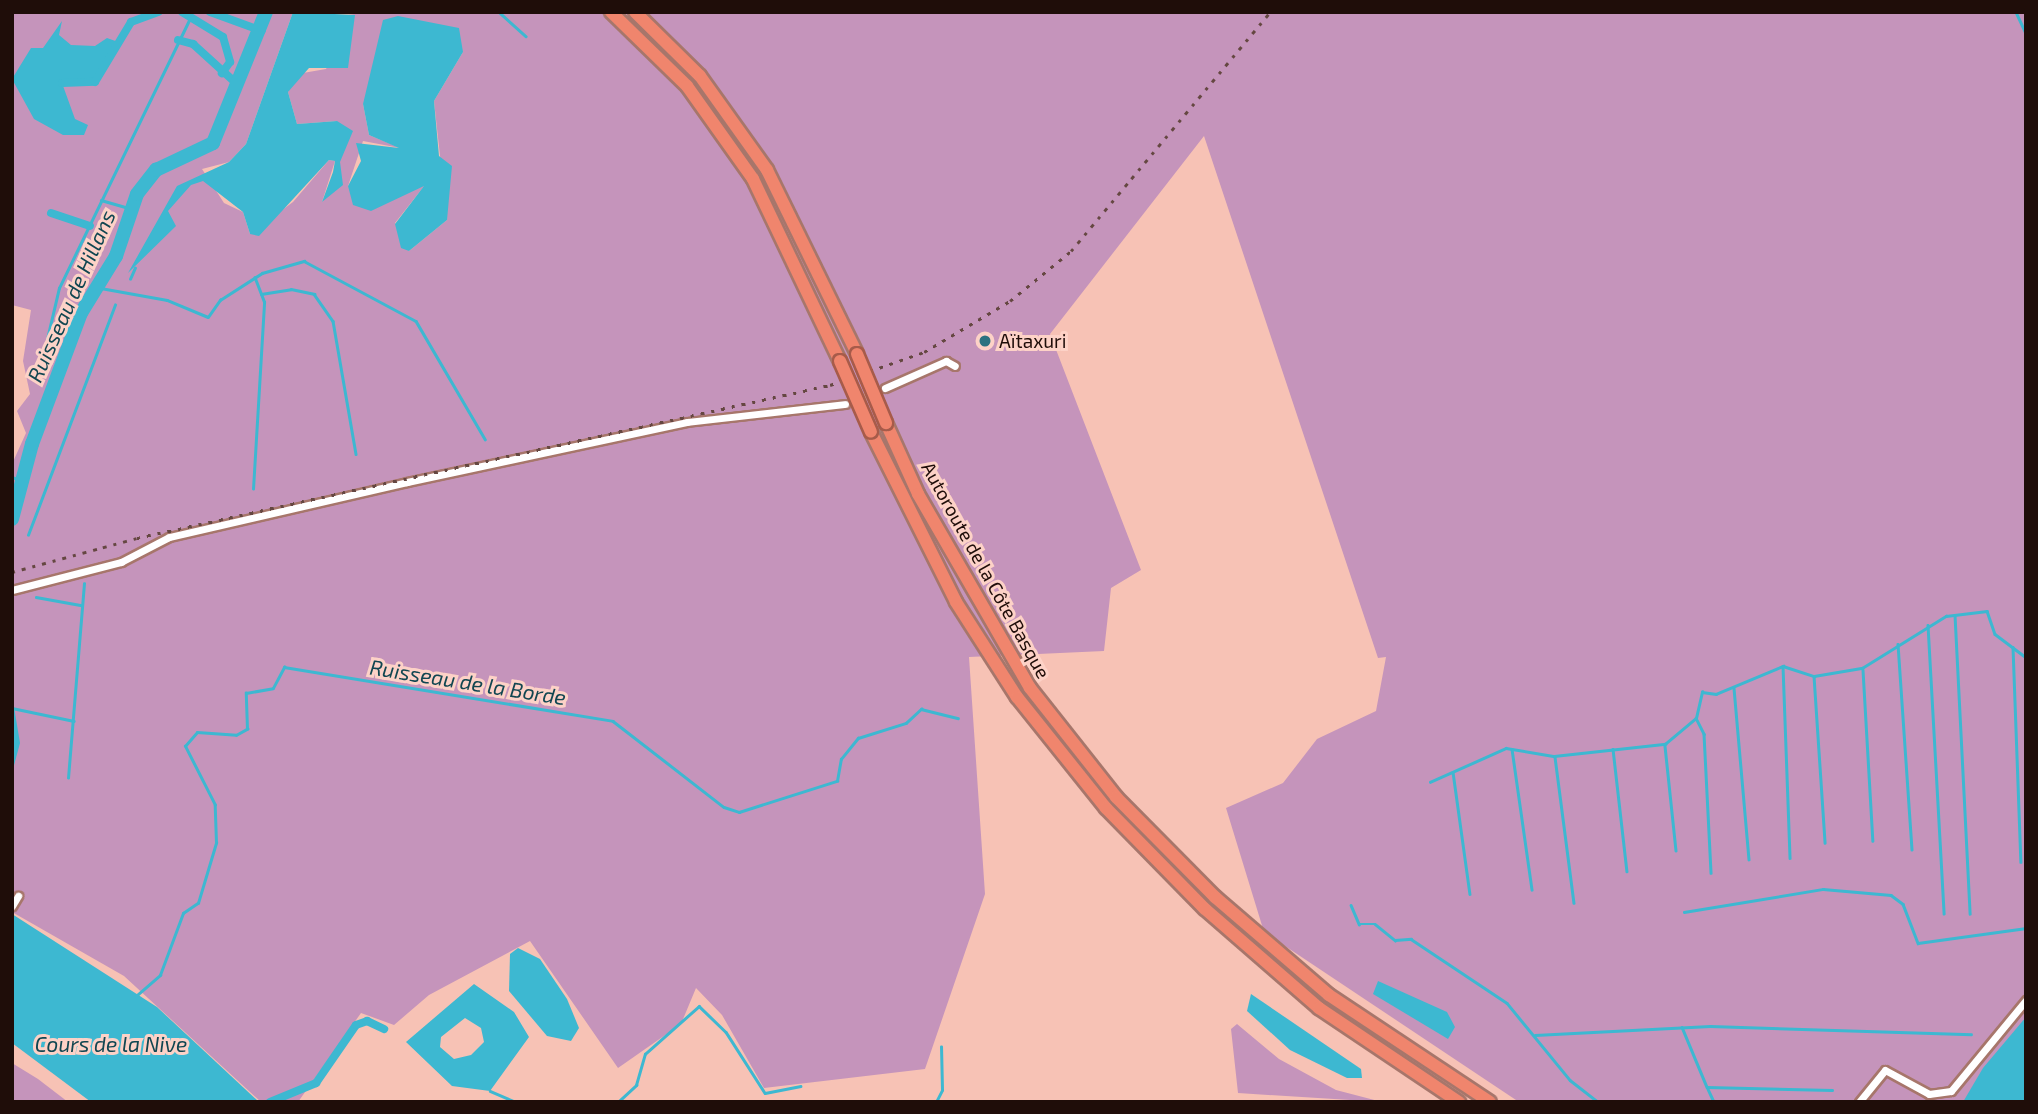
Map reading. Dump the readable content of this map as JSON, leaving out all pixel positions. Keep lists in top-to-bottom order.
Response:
{
  "streets": {
    "highway": ["Autoroute de la Côte Basque"]
  },
  "water": ["Ruisseau de Hillans", "Ruisseau de la Borde", "Cours de la Nive"],
  "places": ["Aïtaxuri"]
}
